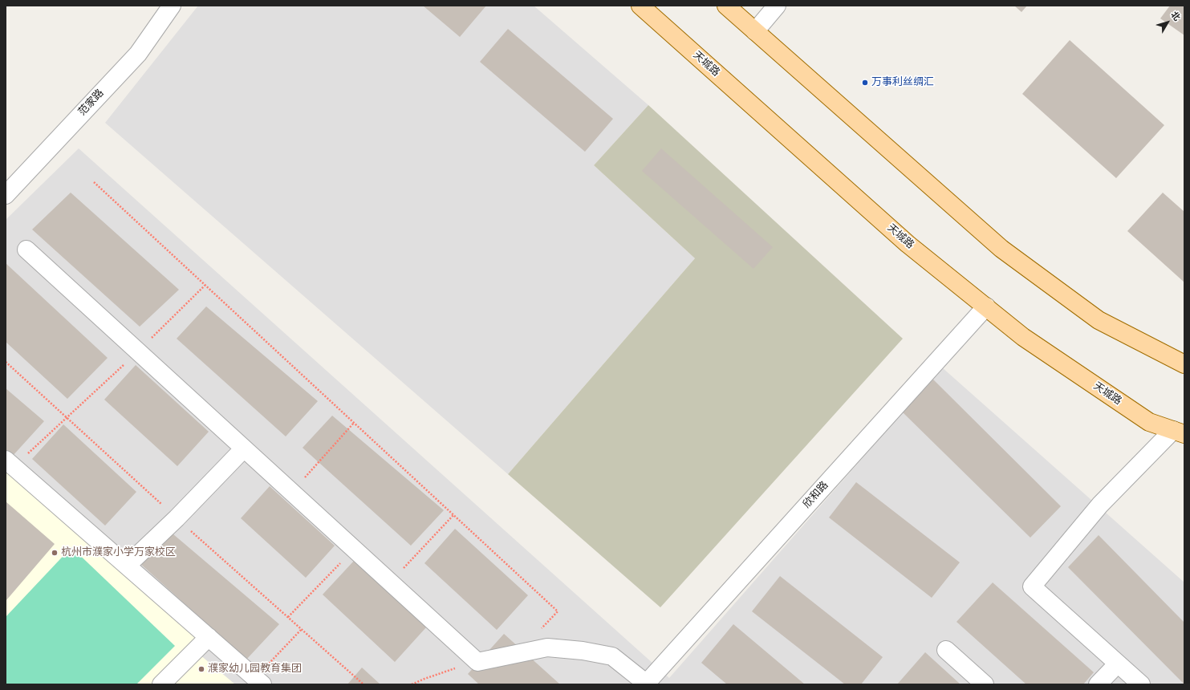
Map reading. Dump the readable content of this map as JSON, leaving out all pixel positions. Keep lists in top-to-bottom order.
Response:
{
  "streets": {
    "main road": ["天城路"],
    "street": ["范家路", "欣和路"]
  },
  "crossings": [
    ["天城路", "欣和路"]
  ],
  "places": ["万事利丝绸汇", "杭州市濮家小学万家校区", "濮家幼儿园教育集团"],
  "north": "top right"
}
